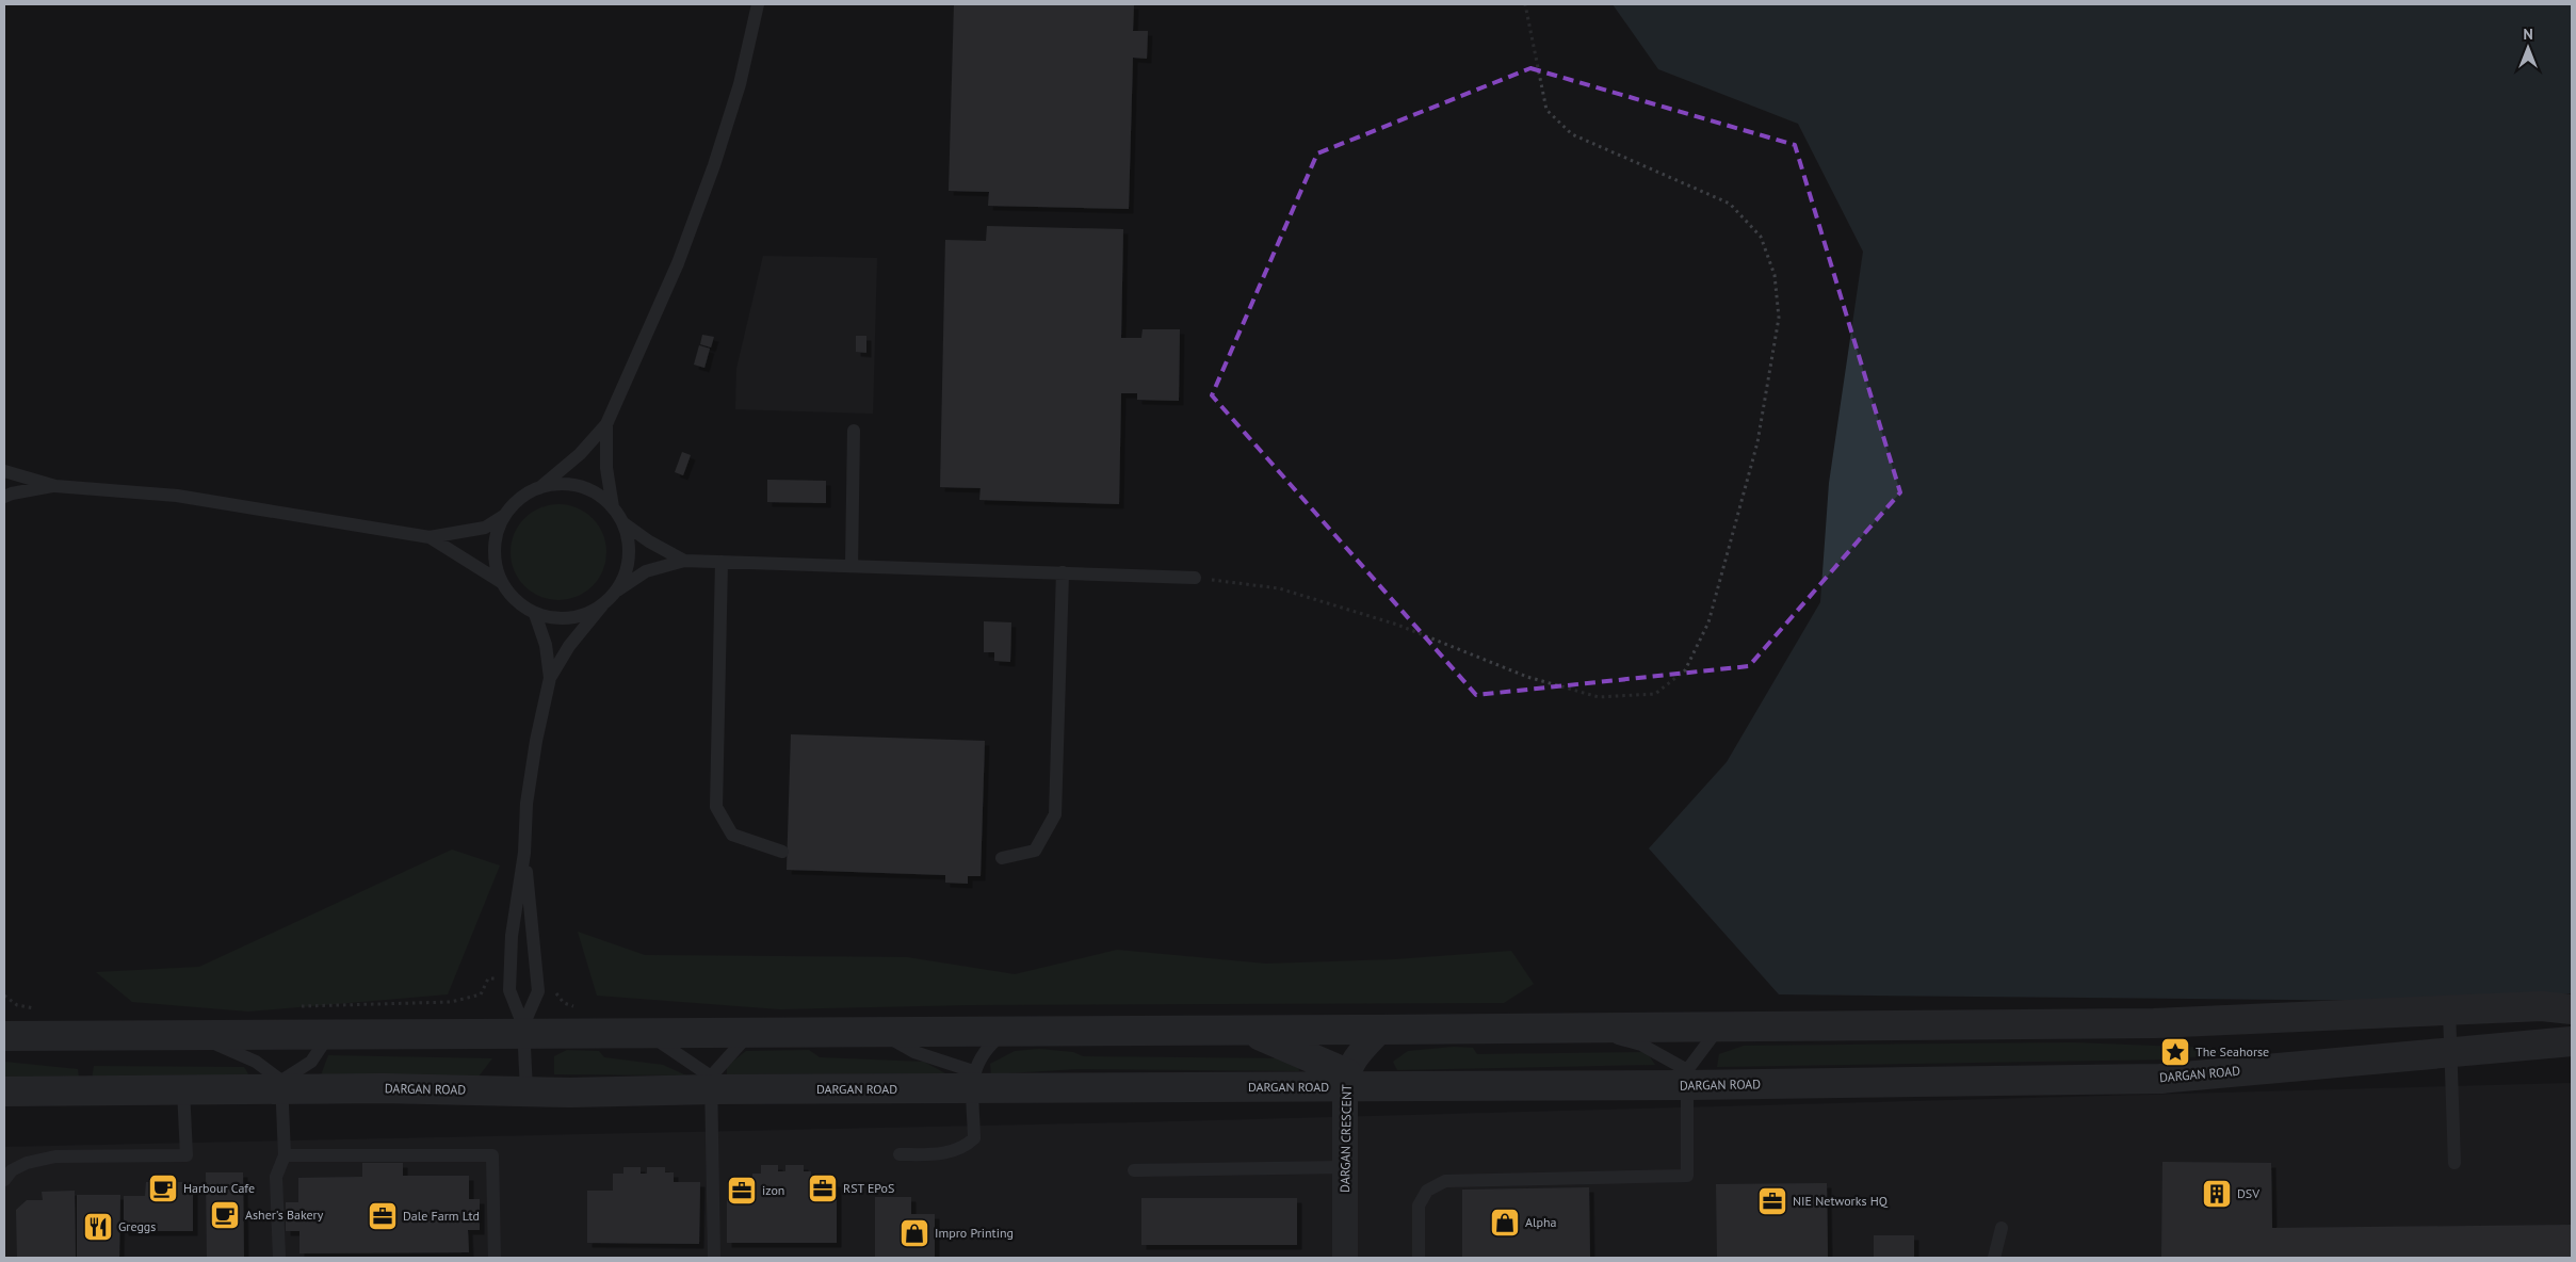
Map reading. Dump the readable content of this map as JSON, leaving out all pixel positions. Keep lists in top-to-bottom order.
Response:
{
  "streets": {
    "street": ["DARGAN ROAD", "DARGAN CRESCENT"]
  },
  "crossings": [
    ["DARGAN ROAD", "DARGAN CRESCENT"]
  ],
  "places": {
    "place": ["The Seahorse"],
    "cafe": ["Harbour Cafe", "Asher's Bakery"],
    "office": [
      "RST EPoS",
      "izon",
      "NIE Networks HQ",
      "Dale Farm Ltd"
    ],
    "building": ["DSV"],
    "shop": ["Alpha", "Impro Printing"],
    "restaurant": ["Greggs"]
  },
  "north": "top"
}
